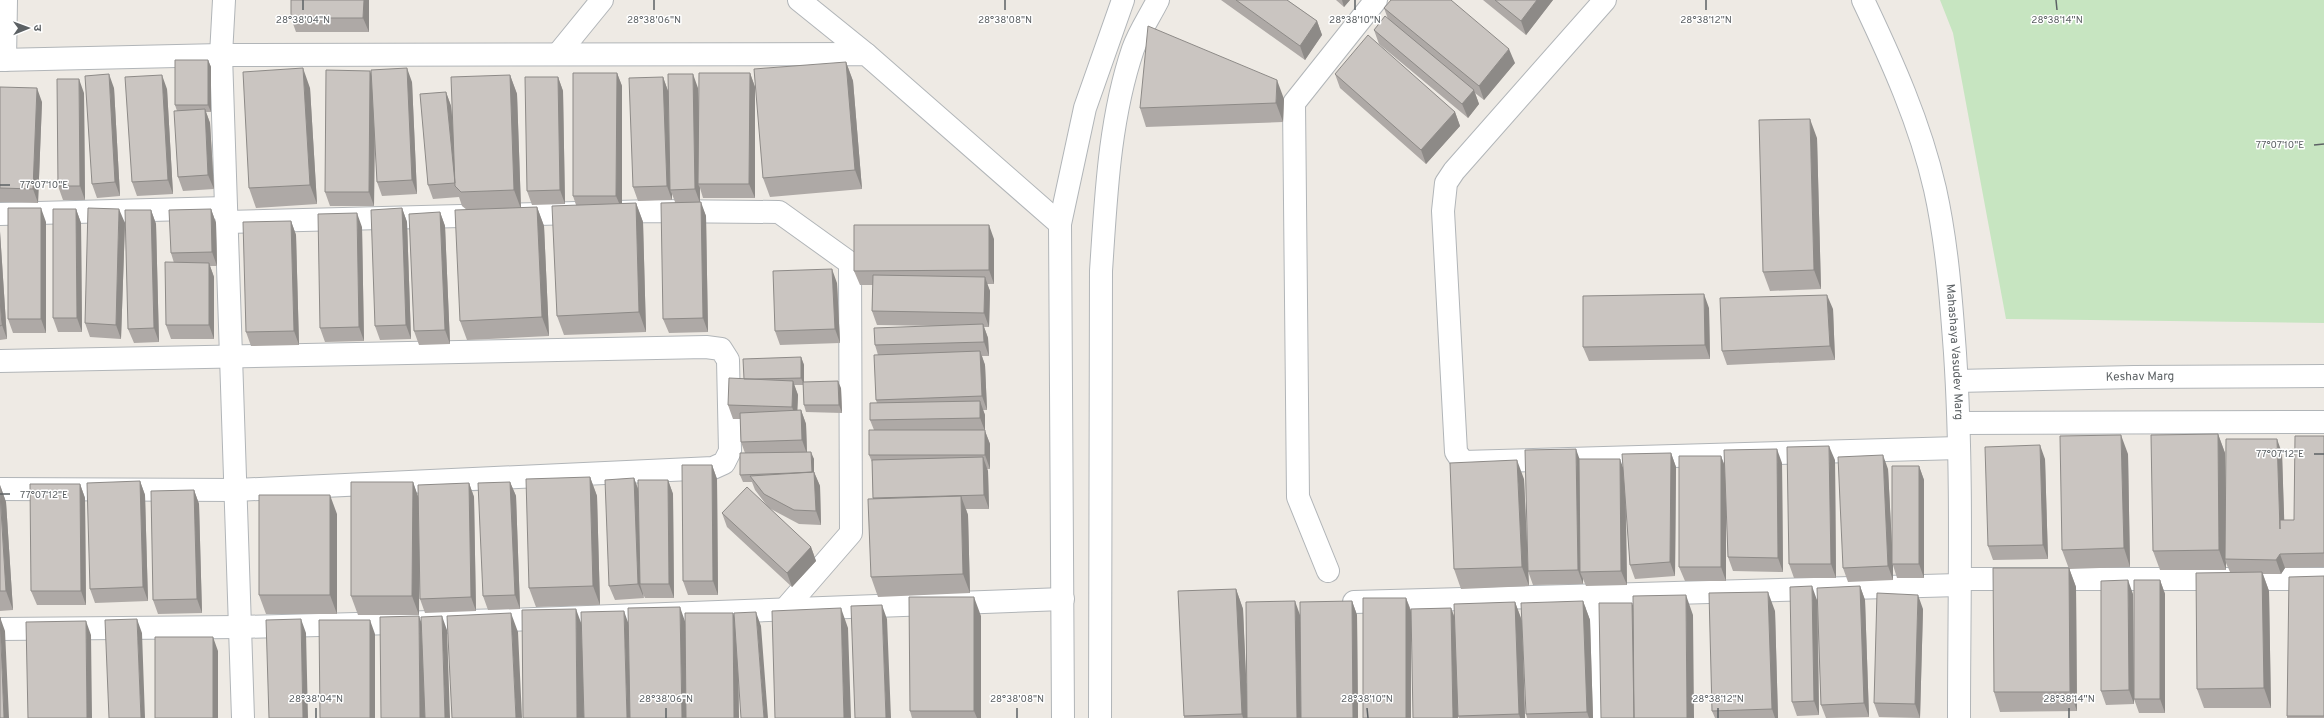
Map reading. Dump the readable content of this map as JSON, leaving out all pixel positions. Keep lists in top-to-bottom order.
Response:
{
  "streets": {
    "street": ["Mahashaya Vasudev Marg", "Keshav Marg"]
  },
  "crossings": [
    ["Mahashaya Vasudev Marg", "Keshav Marg"]
  ],
  "north": "right",
  "coordinates": [
    "28°38'04\"N",
    "28°38'06\"N",
    "28°38'08\"N",
    "28°38'10\"N",
    "28°38'12\"N",
    "28°38'14\"N",
    "77°07'10\"E",
    "77°07'12\"E"
  ]
}
